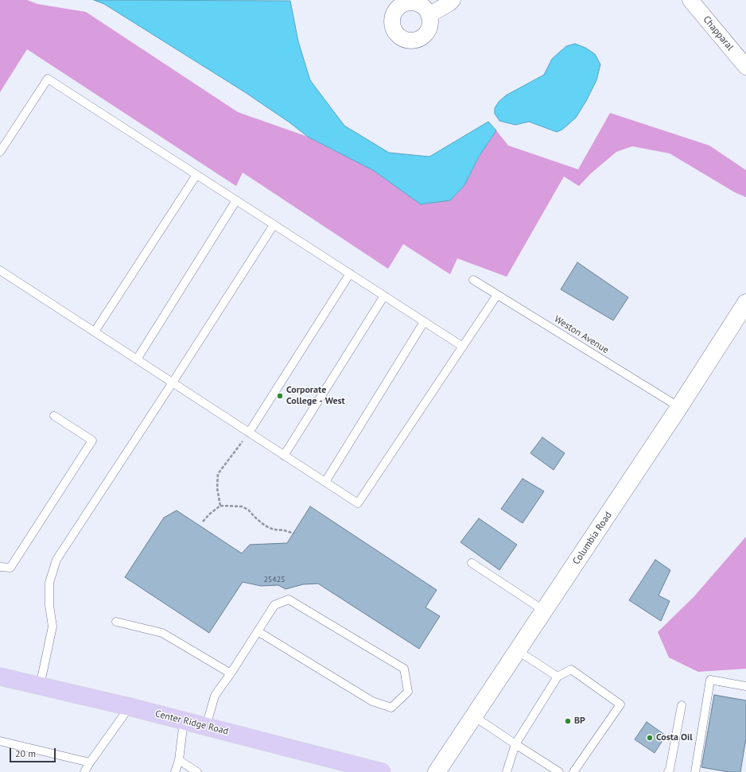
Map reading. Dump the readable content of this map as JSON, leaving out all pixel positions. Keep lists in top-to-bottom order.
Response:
{
  "streets": {
    "main road": ["Columbia Road", "Center Ridge Road"],
    "street": ["Chapparal"],
    "lane": ["Weston Avenue"]
  },
  "crossings": [
    ["Weston Avenue", "Columbia Road"]
  ],
  "places": ["Corporate College - West", "BP", "Costa Oil"],
  "house_numbers": ["25425"],
  "scale_bar": "20 m"
}
